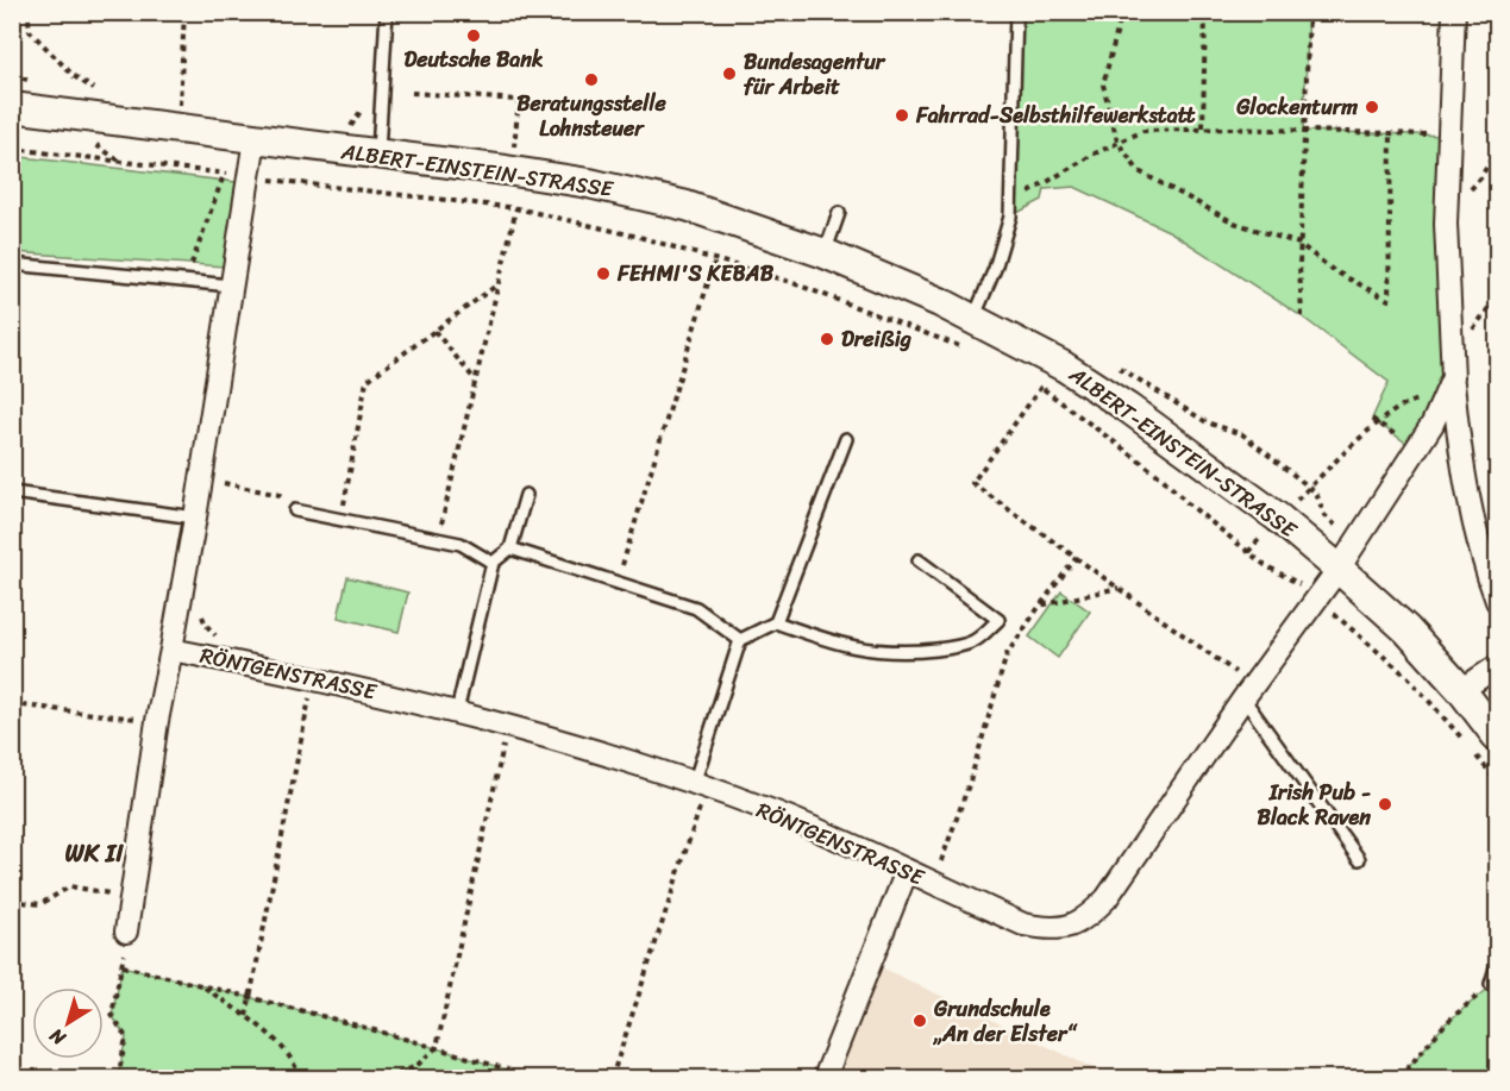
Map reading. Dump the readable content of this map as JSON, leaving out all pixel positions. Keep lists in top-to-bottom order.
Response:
{
  "streets": {
    "street": ["ALBERT-EINSTEIN-STRASSE", "RÖNTGENSTRASSE"]
  },
  "crossings": [
    ["ALBERT-EINSTEIN-STRASSE", "RÖNTGENSTRASSE"]
  ],
  "districts": ["WK II"],
  "places": [
    "Deutsche Bank",
    "Bundesagentur für Arbeit",
    "Beratungsstelle Lohnsteuer",
    "Glockenturm",
    "Fahrrad-Selbsthilfewerkstatt",
    "FEHMI'S KEBAB",
    "Dreißig",
    "Irish Pub - Black Raven",
    "Grundschule „An der Elster“"
  ],
  "north": "bottom left"
}
